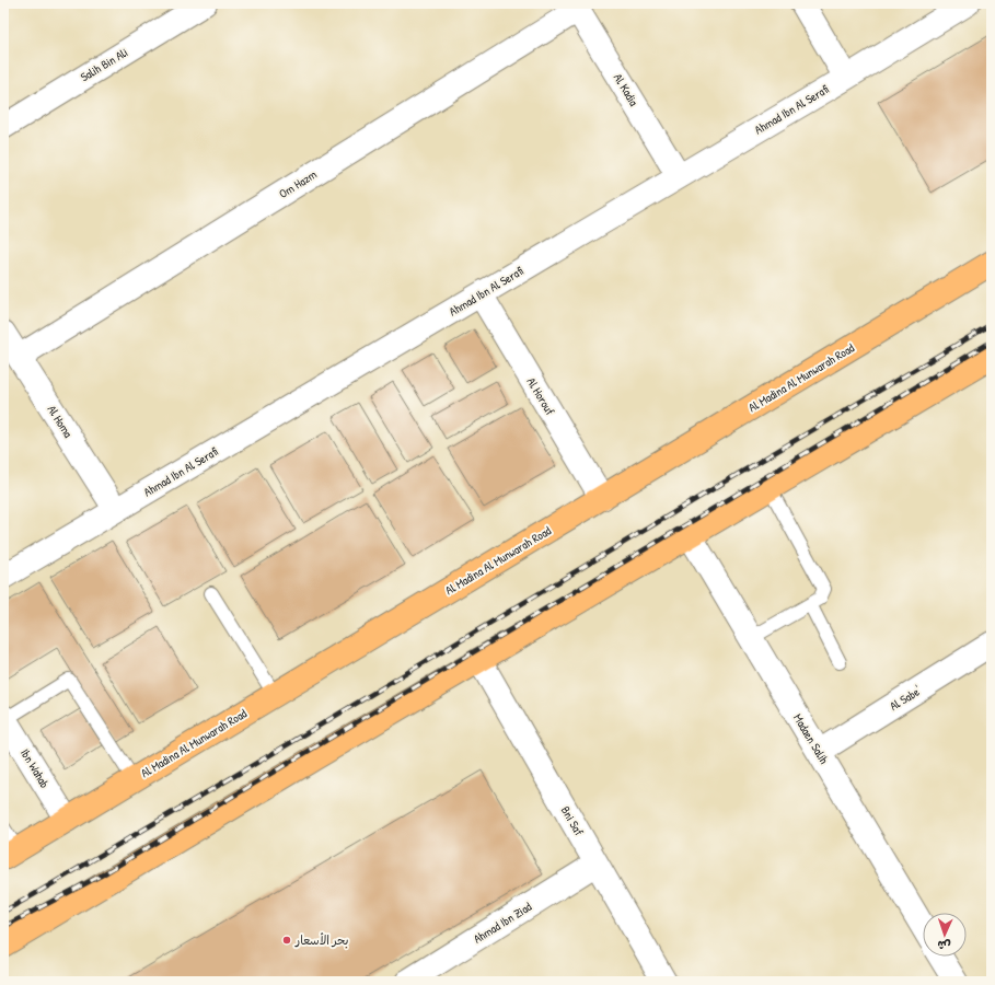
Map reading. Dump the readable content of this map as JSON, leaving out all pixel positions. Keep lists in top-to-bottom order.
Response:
{
  "streets": {
    "main road": ["Al Madina Al Munwarah Road"],
    "street": [
      "Salih Bin Ali",
      "Al Kadia",
      "Ahmad Ibn Al Serafi",
      "Om Hazm",
      "Al Horouf",
      "Al Homa",
      "Al Sabe'",
      "Madaen Salih",
      "Ibn Wahab",
      "Bni Saf",
      "Ahmad Ibn Ziad"
    ]
  },
  "crossings": [
    ["Al Kadia", "Ahmad Ibn Al Serafi"],
    ["Al Kadia", "Om Hazm"],
    ["Ahmad Ibn Al Serafi", "Al Horouf"],
    ["Ahmad Ibn Al Serafi", "Al Homa"],
    ["Om Hazm", "Al Homa"],
    ["Al Madina Al Munwarah Road", "Al Horouf"],
    ["Al Madina Al Munwarah Road", "Ibn Wahab"],
    ["Al Sabe'", "Madaen Salih"],
    ["Bni Saf", "Ahmad Ibn Ziad"]
  ],
  "places": ["بحر الأسعار"],
  "north": "bottom"
}
